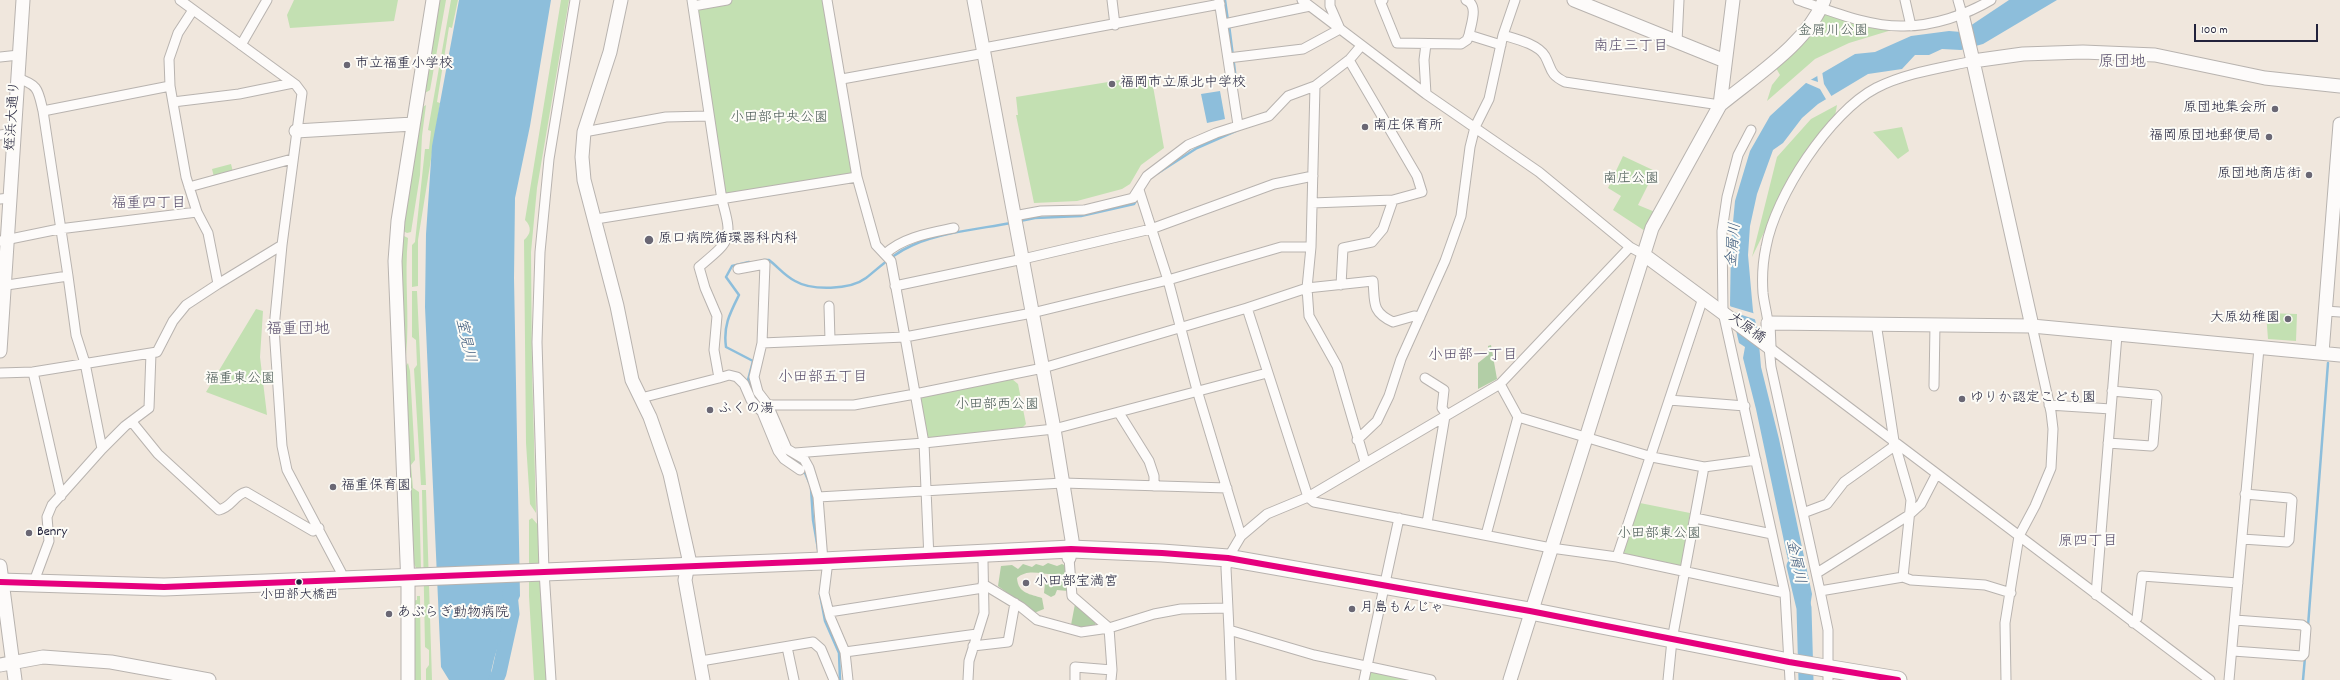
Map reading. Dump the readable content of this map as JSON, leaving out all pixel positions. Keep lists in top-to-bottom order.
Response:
{
  "streets": {
    "street": ["姪浜大通り", "大原橋"]
  },
  "districts": [
    "南庄三丁目",
    "原団地",
    "福重四丁目",
    "福重団地",
    "小田部一丁目",
    "小田部五丁目",
    "原四丁目"
  ],
  "water": ["金屑川", "室見川"],
  "parks": [
    "金屑川公園",
    "小田部中央公園",
    "南庄公園",
    "福重東公園",
    "小田部西公園",
    "小田部東公園"
  ],
  "places": [
    "市立福重小学校",
    "福岡市立原北中学校",
    "原団地集会所",
    "南庄保育所",
    "福岡原団地郵便局",
    "原団地商店街",
    "原口病院循環器科内科",
    "大原幼稚園",
    "ゆりか認定こども園",
    "ふくの湯",
    "福重保育園",
    "Benry",
    "小田部大橋西",
    "小田部宝満宮",
    "月島もんじゃ",
    "あぶらぎ動物病院"
  ],
  "scale_bar": "100 m"
}
